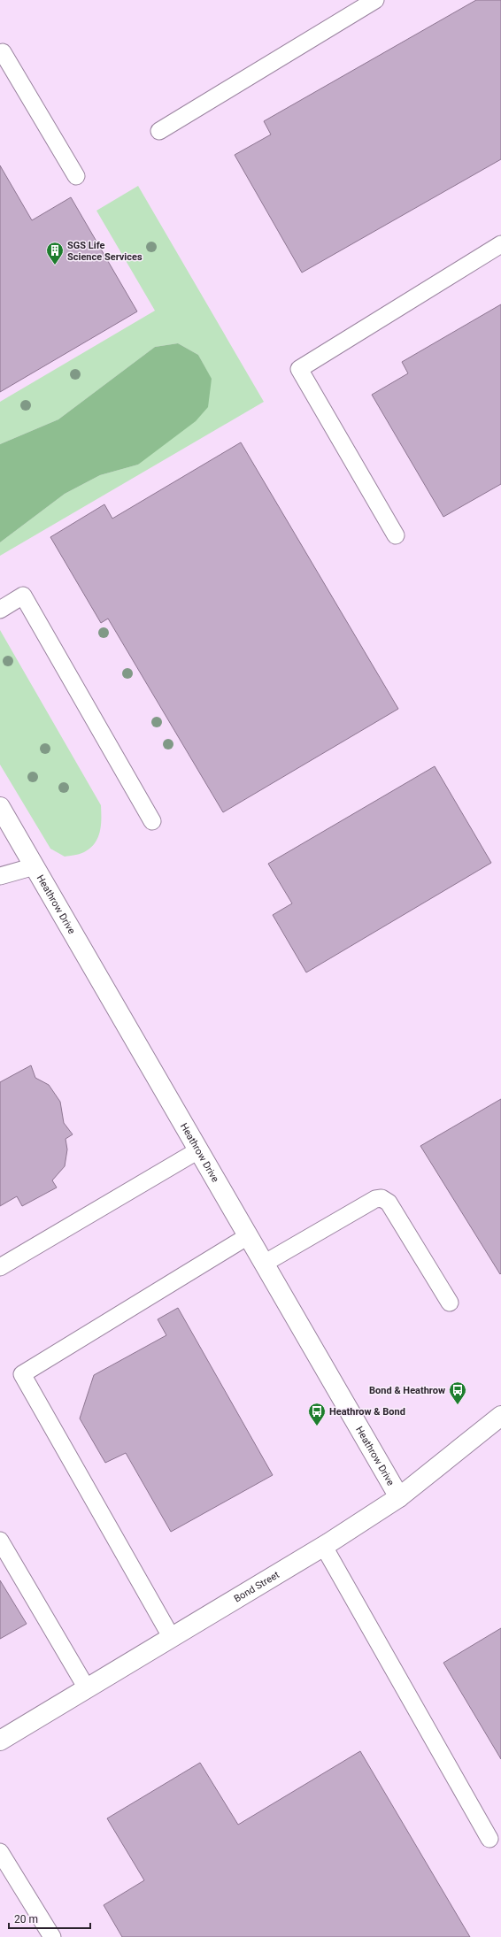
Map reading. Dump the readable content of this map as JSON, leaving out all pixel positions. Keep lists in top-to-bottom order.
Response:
{
  "streets": {
    "street": ["Heathrow Drive", "Bond Street"]
  },
  "crossings": [
    ["Heathrow Drive", "Bond Street"]
  ],
  "places": {
    "building": ["SGS Life Science Services"],
    "bus stop": ["Bond & Heathrow", "Heathrow & Bond"]
  },
  "scale_bar": "20 m"
}
